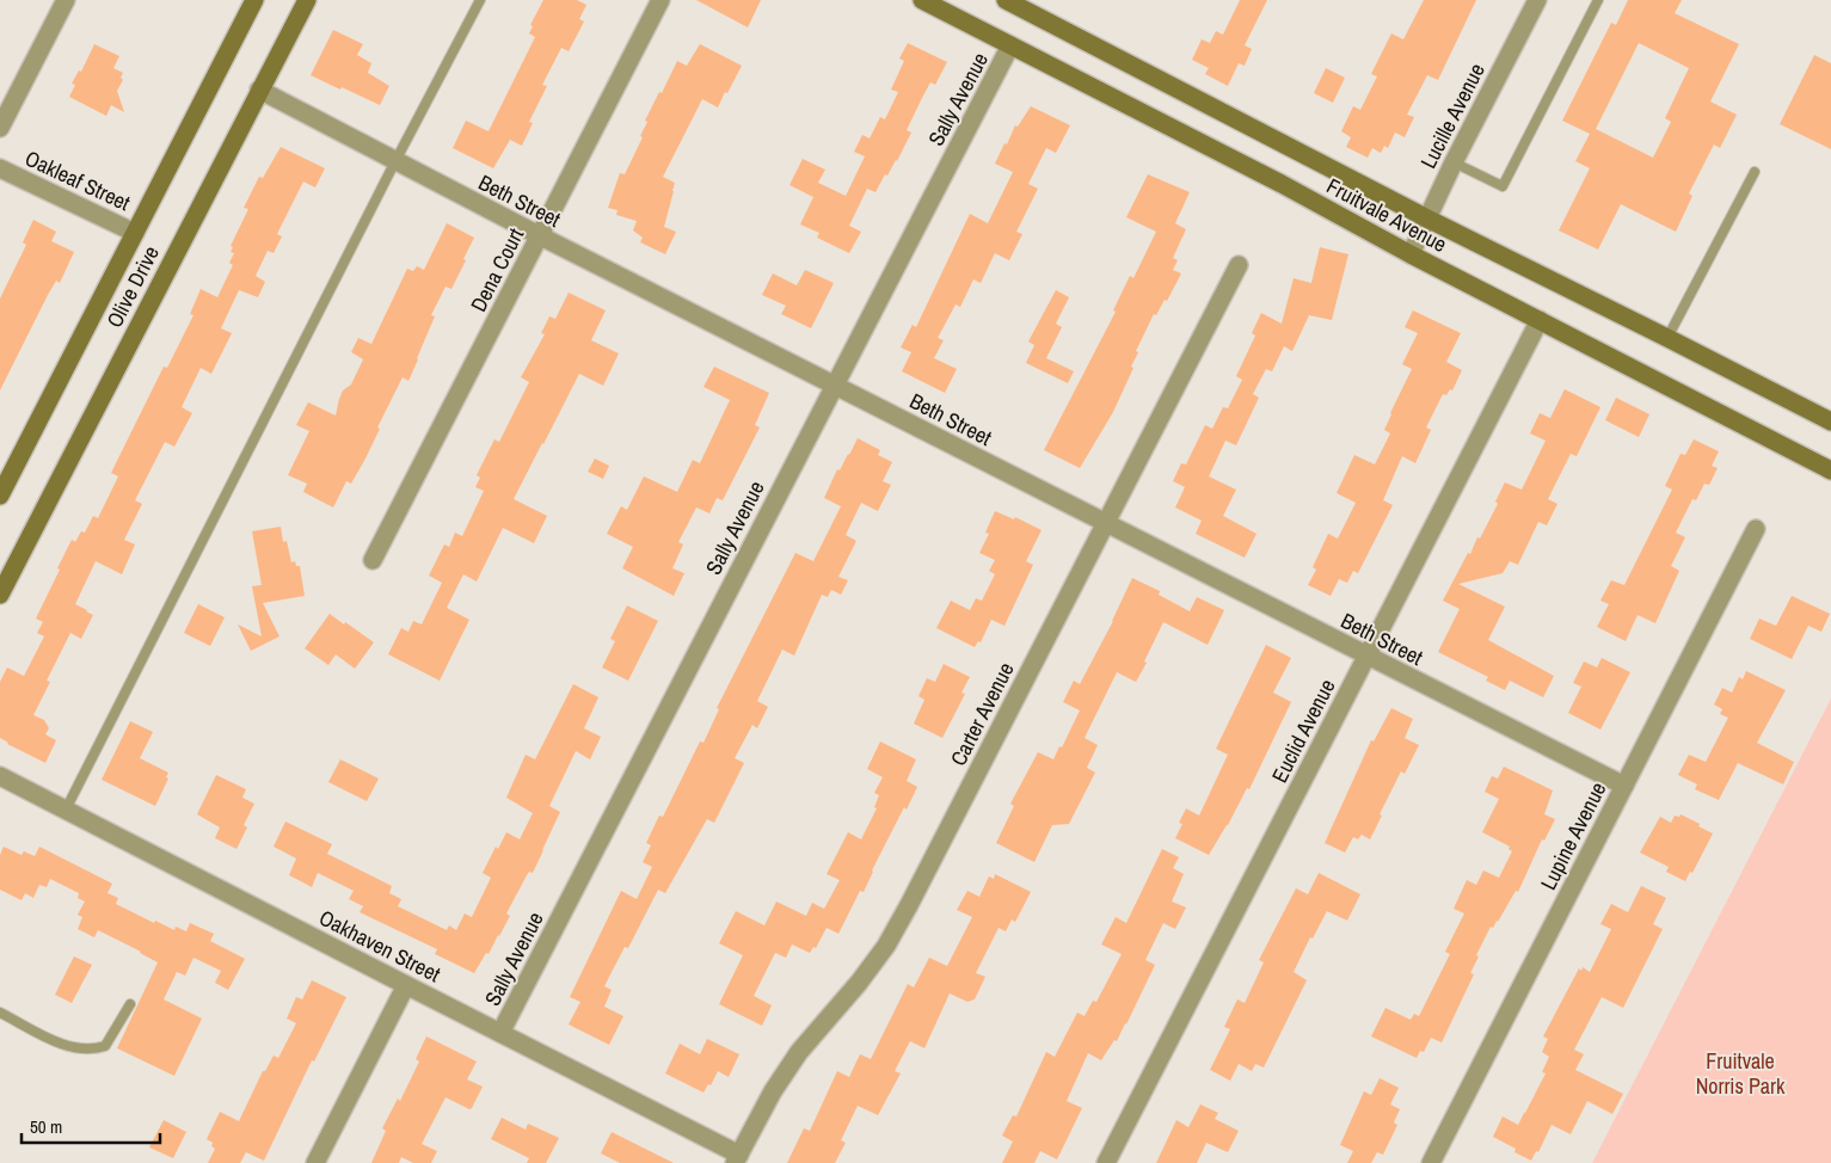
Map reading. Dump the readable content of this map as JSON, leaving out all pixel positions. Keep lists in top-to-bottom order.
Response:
{
  "streets": {
    "main road": ["Fruitvale Avenue", "Olive Drive"],
    "street": [
      "Sally Avenue",
      "Lucille Avenue",
      "Oakleaf Street",
      "Beth Street",
      "Dena Court",
      "Carter Avenue",
      "Euclid Avenue",
      "Lupine Avenue",
      "Oakhaven Street"
    ]
  },
  "crossings": [
    ["Sally Avenue", "Beth Street"],
    ["Sally Avenue", "Fruitvale Avenue"],
    ["Sally Avenue", "Oakhaven Street"],
    ["Lucille Avenue", "Fruitvale Avenue"],
    ["Oakleaf Street", "Olive Drive"],
    ["Beth Street", "Dena Court"],
    ["Beth Street", "Olive Drive"],
    ["Beth Street", "Carter Avenue"],
    ["Beth Street", "Euclid Avenue"],
    ["Beth Street", "Lupine Avenue"],
    ["Fruitvale Avenue", "Euclid Avenue"],
    ["Carter Avenue", "Oakhaven Street"]
  ],
  "parks": ["Fruitvale Norris Park"],
  "scale_bar": "50 m"
}
